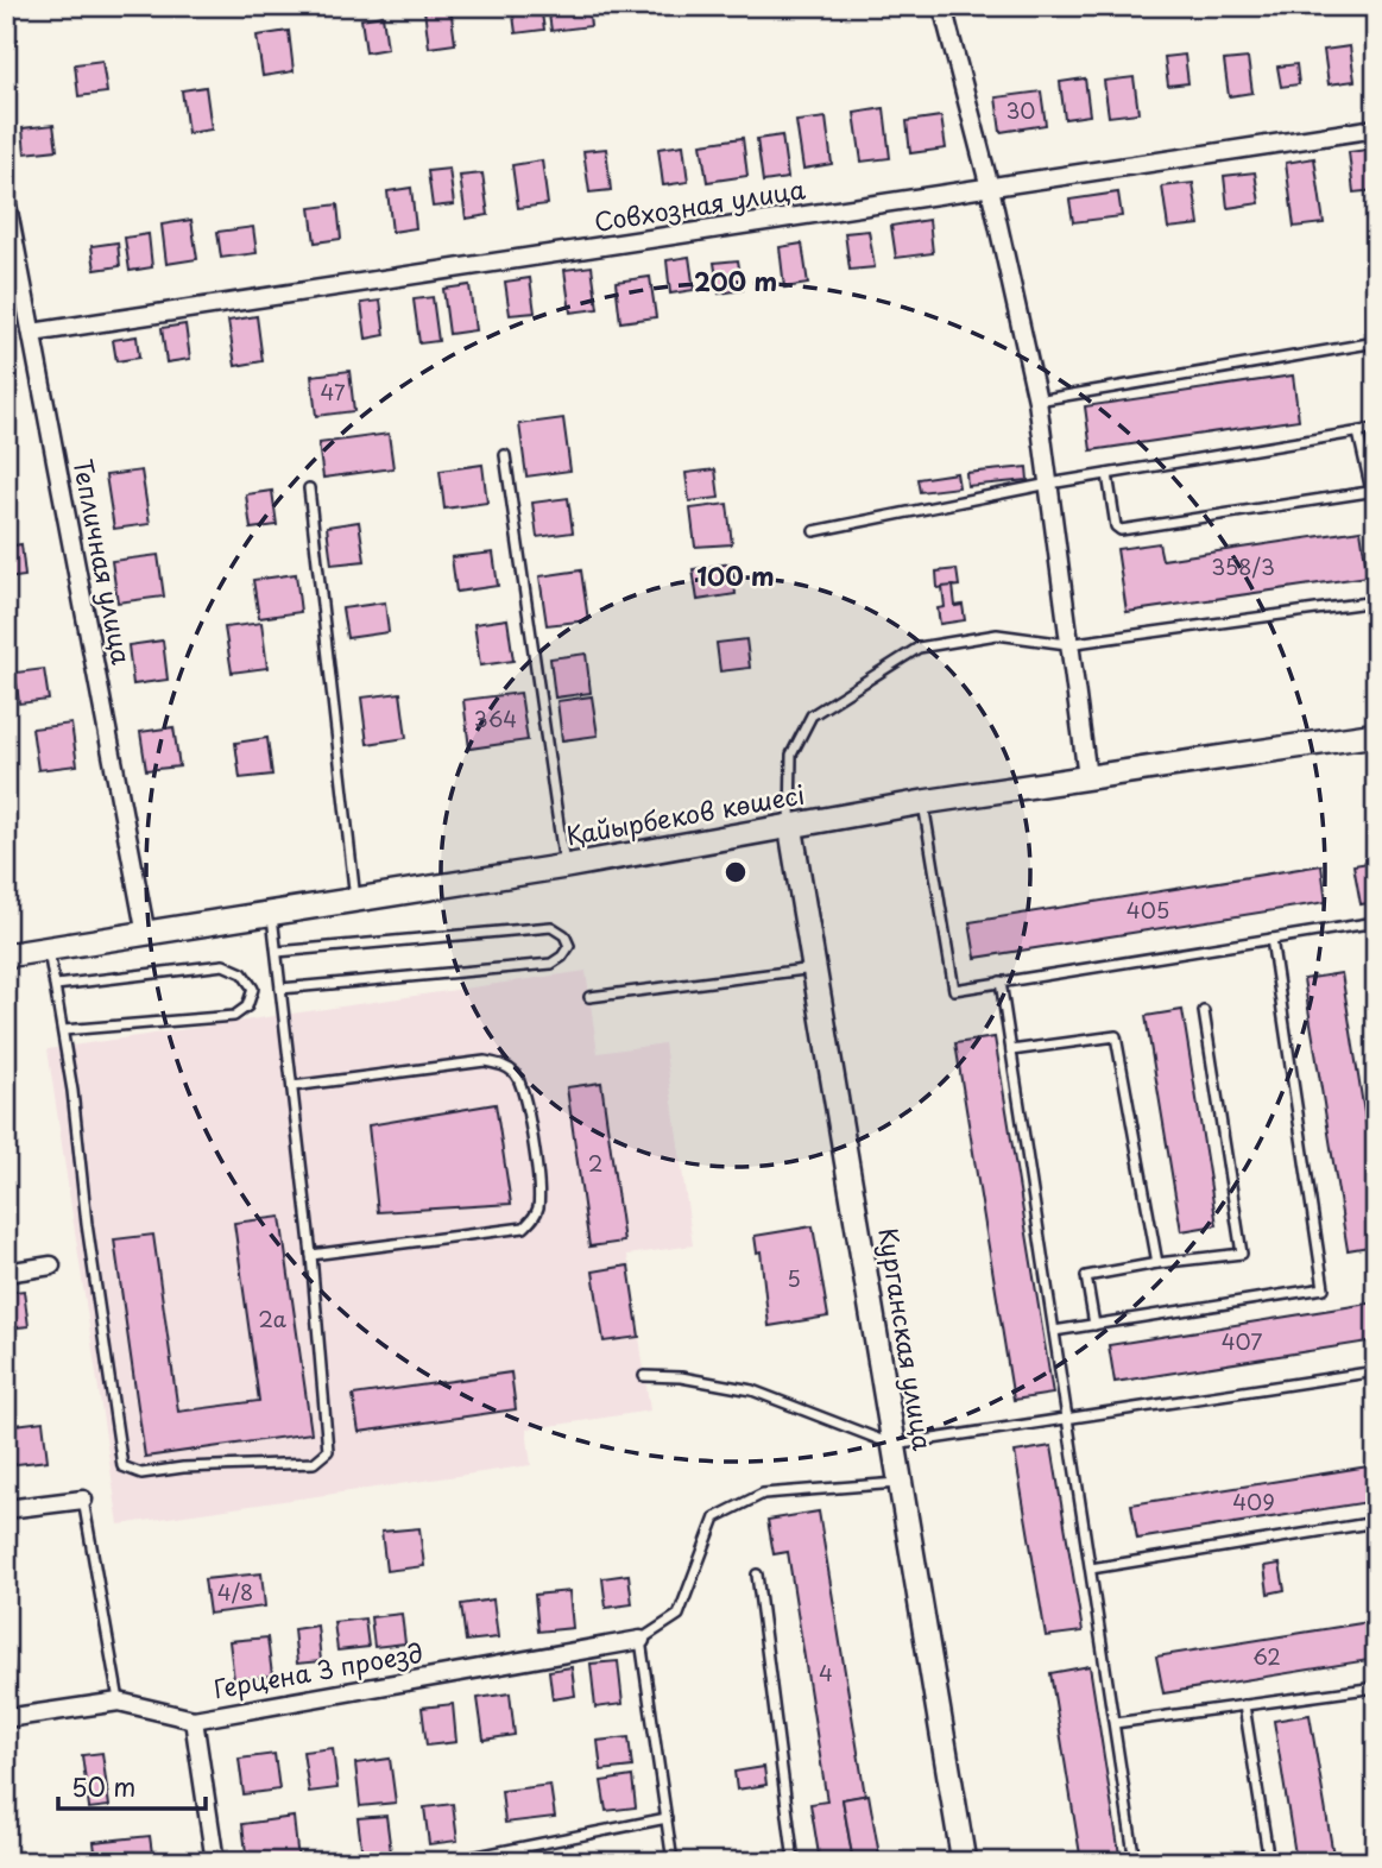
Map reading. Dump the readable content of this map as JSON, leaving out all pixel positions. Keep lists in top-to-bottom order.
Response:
{
  "streets": {
    "main road": ["Қайырбеков көшесі", "Курганская улица"],
    "street": ["Совхозная улица", "Тепличная улица", "Герцена 3 проезд"]
  },
  "crossings": [
    ["Совхозная улица", "Тепличная улица"],
    ["Тепличная улица", "Қайырбеков көшесі"],
    ["Қайырбеков көшесі", "Курганская улица"]
  ],
  "house_numbers": [
    "30",
    "47",
    "358/3",
    "364",
    "405",
    "2",
    "5",
    "2а",
    "407",
    "409",
    "4/8",
    "62",
    "4"
  ],
  "scale_bar": "50 m",
  "rings": ["200 m", "100 m"]
}
